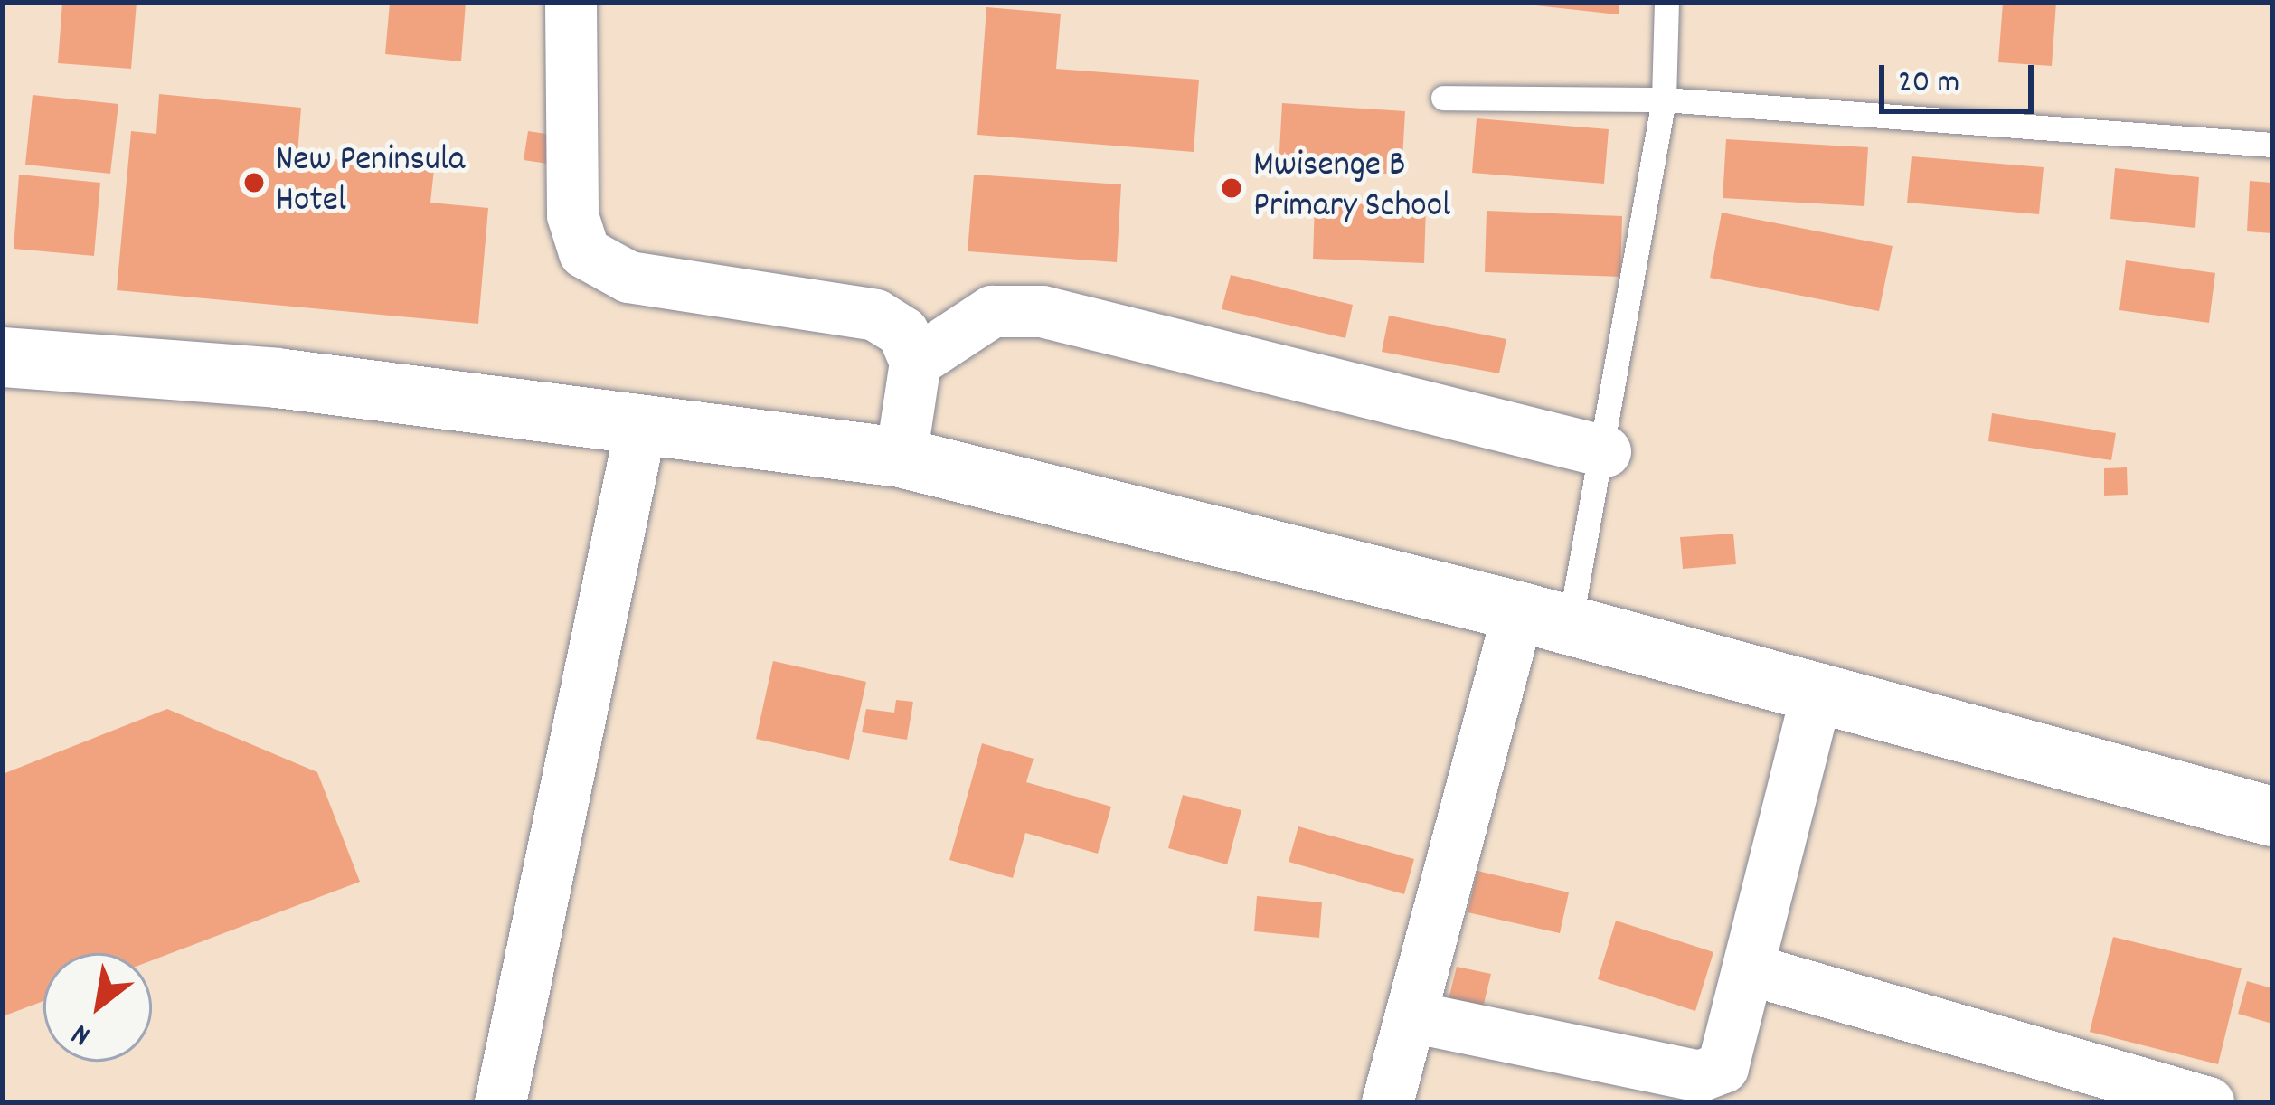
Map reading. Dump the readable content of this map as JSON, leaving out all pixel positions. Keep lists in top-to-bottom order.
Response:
{
  "places": ["New Peninsula Hotel", "Mwisenge B Primary School"],
  "scale_bar": "20 m",
  "north": "bottom left"
}
